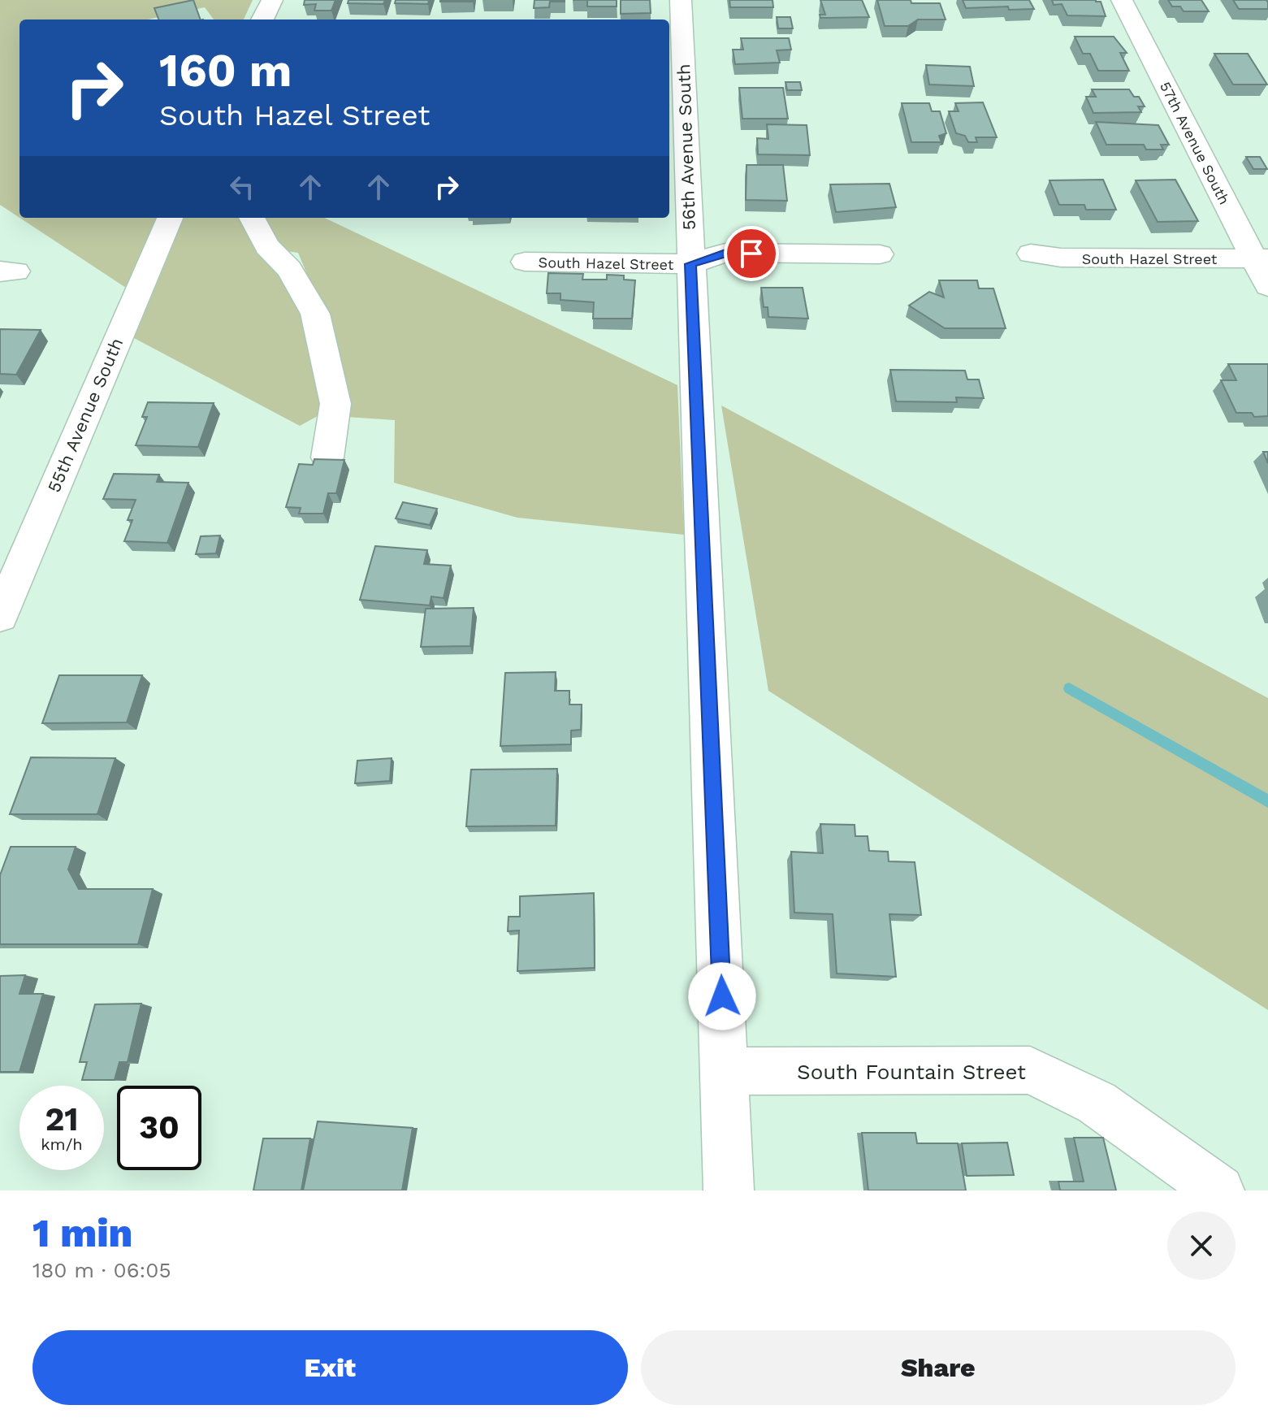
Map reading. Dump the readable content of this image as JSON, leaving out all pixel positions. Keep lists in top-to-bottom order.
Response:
{
  "streets": {
    "street": [
      "57th Avenue South",
      "56th Avenue South",
      "South Hazel Street",
      "55th Avenue South",
      "South Fountain Street"
    ]
  },
  "crossings": [
    ["57th Avenue South", "South Hazel Street"],
    ["56th Avenue South", "South Hazel Street"],
    ["56th Avenue South", "South Fountain Street"]
  ],
  "page": {
    "turn": ["160 m", "South Hazel Street"],
    "speed": "21 km/h",
    "limit": "30",
    "heading": ["1 min", "180 m · 06:05"],
    "buttons": ["Exit", "Share"]
  }
}
